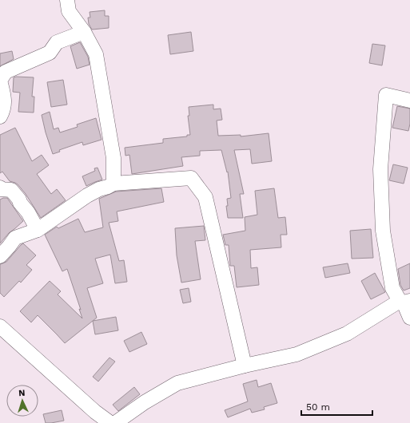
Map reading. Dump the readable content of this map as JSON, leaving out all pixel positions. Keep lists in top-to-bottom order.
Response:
{
  "scale_bar": "50 m",
  "north": "top"
}
